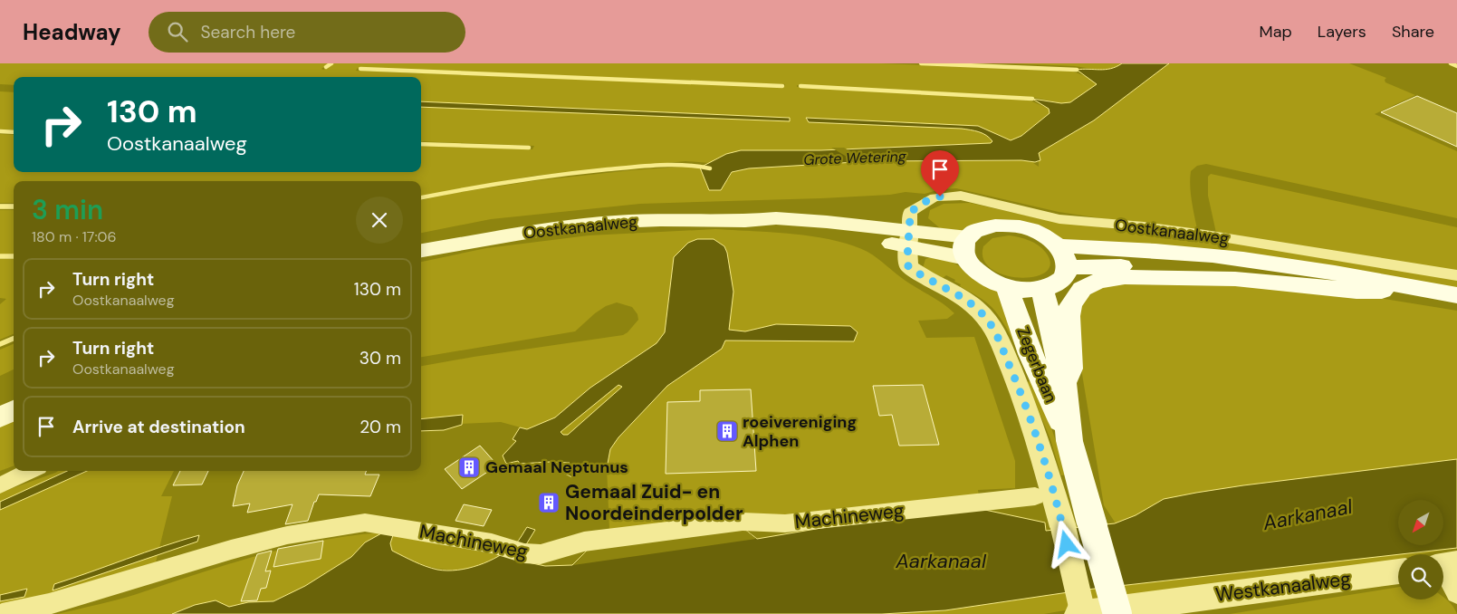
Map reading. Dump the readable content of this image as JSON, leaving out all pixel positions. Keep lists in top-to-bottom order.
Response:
{
  "streets": {
    "main road": ["Oostkanaalweg", "Zegerbaan"],
    "street": ["Machineweg", "Westkanaalweg"]
  },
  "crossings": [
    ["Oostkanaalweg", "Zegerbaan"]
  ],
  "water": ["Grote Wetering", "Aarkanaal"],
  "places": {
    "building": ["roeivereniging Alphen", "Gemaal Neptunus", "Gemaal Zuid- en Noordeinderpolder"]
  },
  "north": "bottom left",
  "page": {
    "header": "Headway",
    "search": "Search here",
    "nav": ["Map", "Layers", "Share"],
    "turn": ["130 m", "Oostkanaalweg"],
    "heading": ["3 min", "180 m · 17:06"],
    "list": [
      {
        "name": "Turn right",
        "note": "Oostkanaalweg",
        "value": "130 m"
      },
      {
        "name": "Turn right",
        "note": "Oostkanaalweg",
        "value": "30 m"
      },
      {
        "name": "Arrive at destination",
        "value": "20 m"
      }
    ]
  }
}
